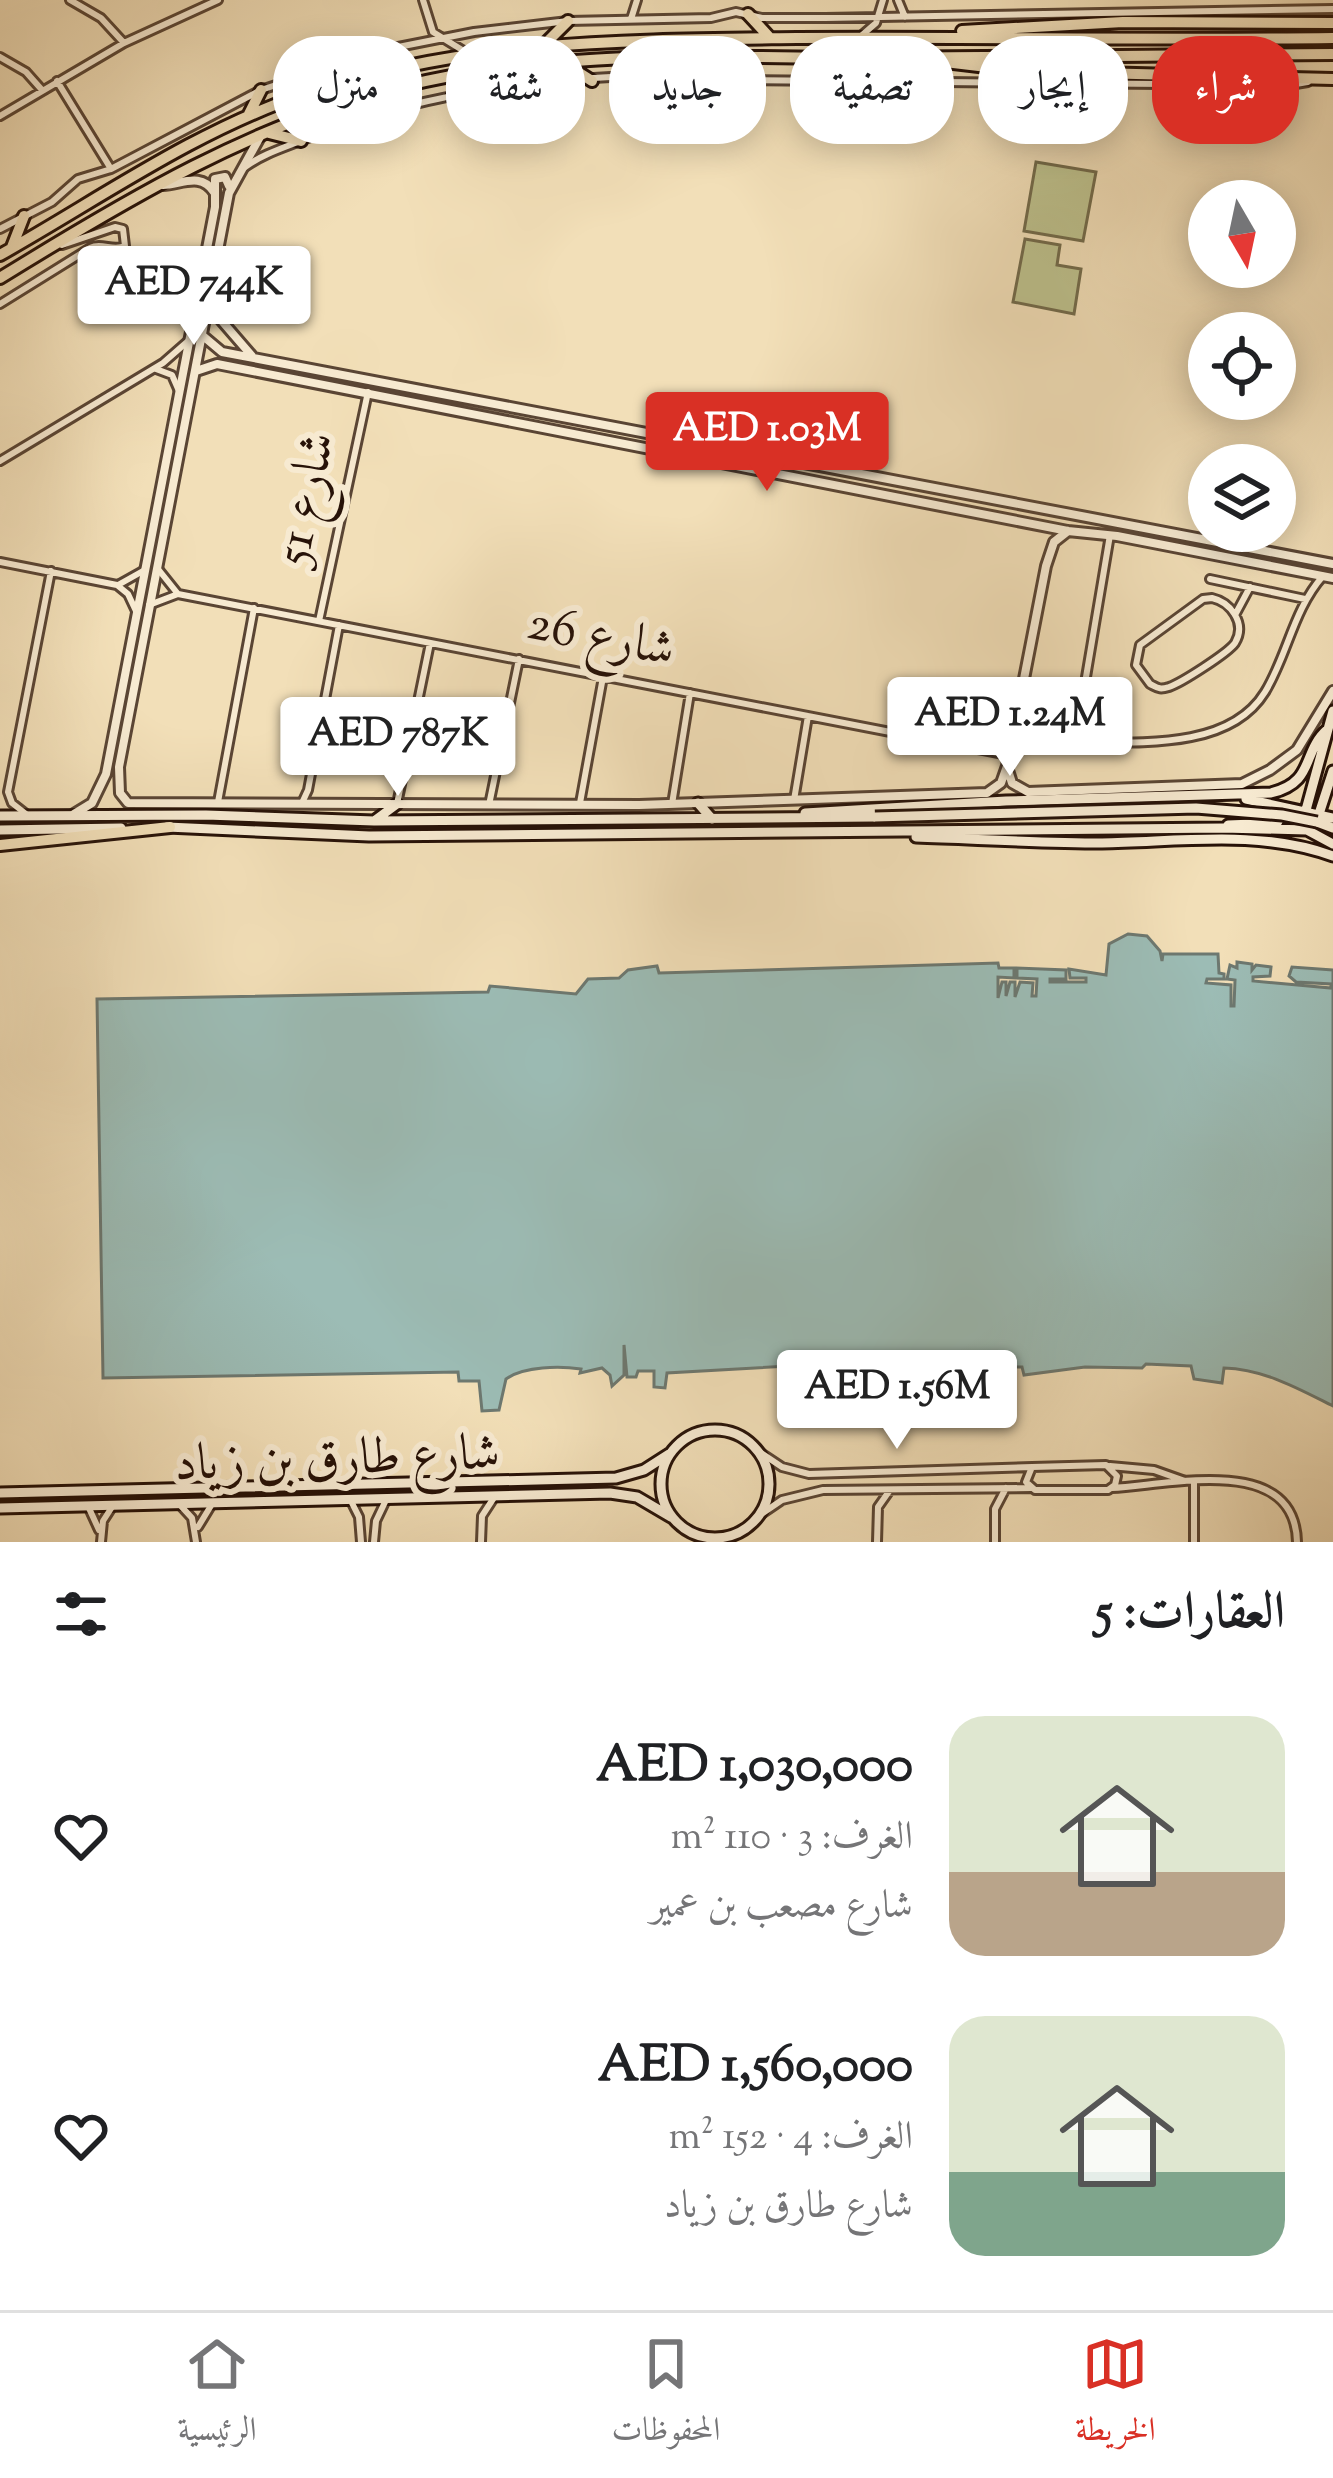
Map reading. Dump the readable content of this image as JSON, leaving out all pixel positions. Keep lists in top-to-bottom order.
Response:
{
  "streets": {
    "main road": ["شارع طارق بن زياد"],
    "street": ["شارع 51", "شارع 26"]
  },
  "crossings": [
    ["شارع 51", "شارع 26"]
  ],
  "north": "bottom",
  "page": {
    "chip": [
      "شراء",
      "إيجار",
      "تصفية",
      "جديد",
      "شقة",
      "منزل"
    ],
    "price": [
      "AED 744K",
      "AED 1.03M",
      "AED 1.24M",
      "AED 787K",
      "AED 1.56M"
    ],
    "heading": "العقارات: 5",
    "list": [
      {
        "name": "AED 1,030,000",
        "note": "الغرف: 3 · 110 m² · شارع مصعب بن عمير"
      },
      {
        "name": "AED 1,560,000",
        "note": "الغرف: 4 · 152 m² · شارع طارق بن زياد"
      }
    ],
    "tabs": ["الخريطة", "المحفوظات", "الرئيسية"]
  }
}
